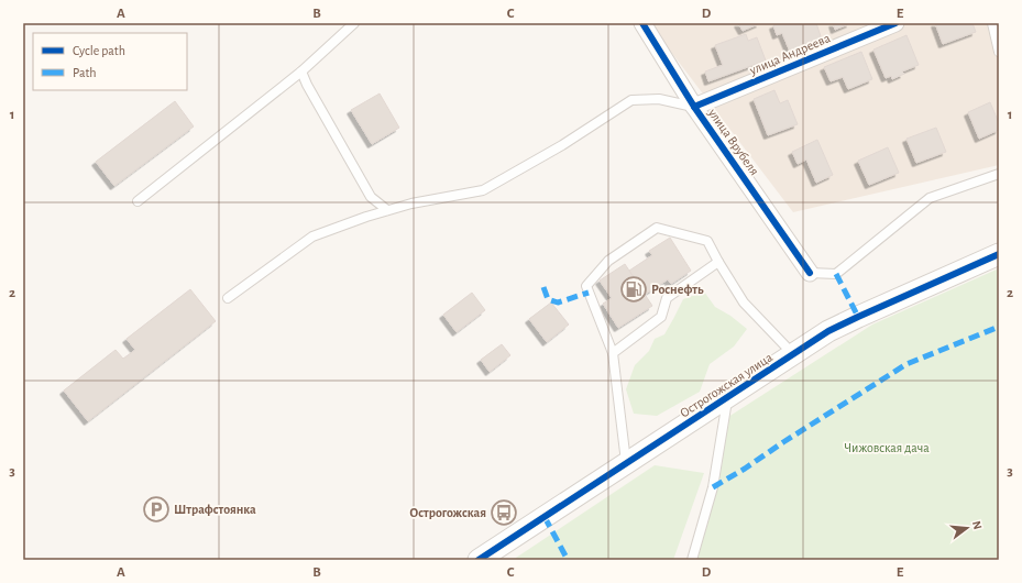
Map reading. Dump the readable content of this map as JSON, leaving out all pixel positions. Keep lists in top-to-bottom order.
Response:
{
  "streets": {
    "street": ["улица Андреева", "улица Врубеля", "Острогожская улица"]
  },
  "crossings": [
    ["улица Андреева", "улица Врубеля"]
  ],
  "parks": ["Чижовская дача"],
  "places": {
    "fuel station": ["Роснефть"],
    "parking": ["Штрафстоянка"],
    "bus stop": ["Острогожская"]
  },
  "legend": ["Cycle path", "Path"],
  "north": "right",
  "grid": {
    "columns": [
      "A",
      "B",
      "C",
      "D",
      "E"
    ],
    "rows": ["1", "2", "3"]
  }
}
